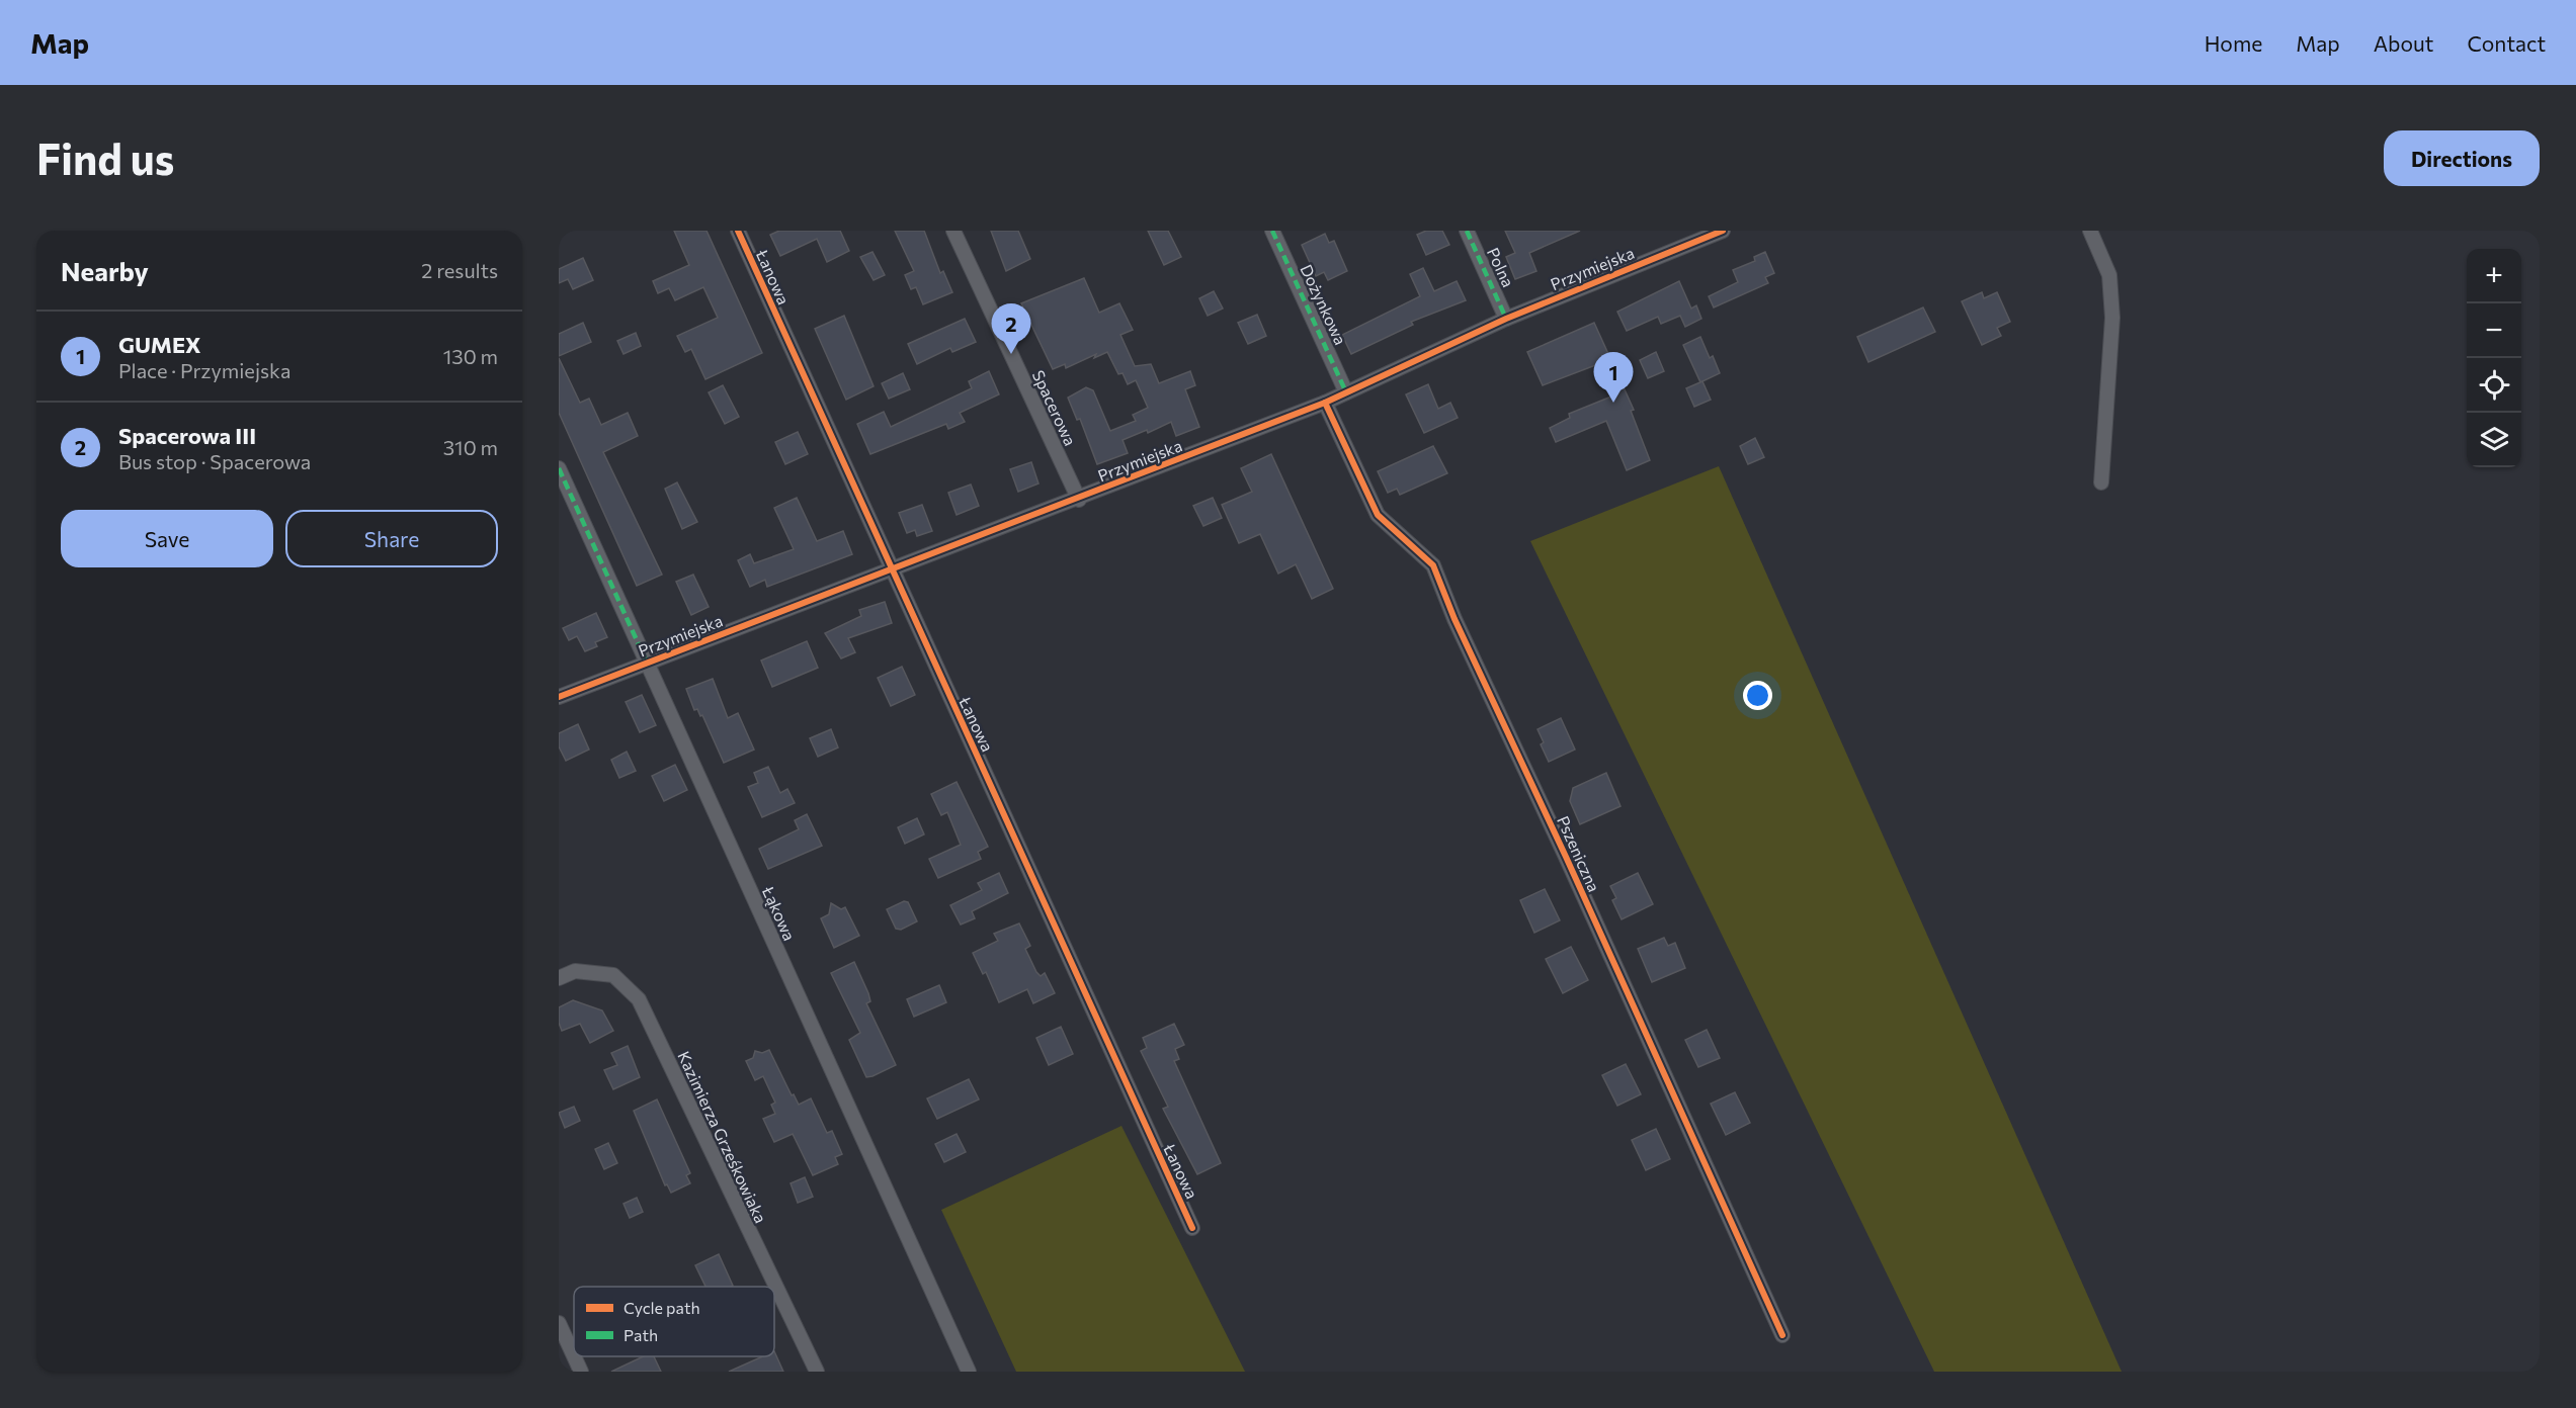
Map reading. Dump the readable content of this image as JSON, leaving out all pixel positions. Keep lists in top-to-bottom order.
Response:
{
  "streets": {
    "street": [
      "Polna",
      "Przymiejska",
      "Łanowa",
      "Dożynkowa",
      "Spacerowa",
      "Pszeniczna",
      "Łąkowa",
      "Kazimierza Grześkowiaka"
    ]
  },
  "crossings": [
    ["Polna", "Przymiejska"],
    ["Przymiejska", "Łanowa"],
    ["Przymiejska", "Dożynkowa"],
    ["Przymiejska", "Spacerowa"],
    ["Przymiejska", "Pszeniczna"],
    ["Przymiejska", "Łąkowa"]
  ],
  "legend": ["Cycle path", "Path"],
  "page": {
    "header": "Map",
    "nav": [
      "Home",
      "Map",
      "About",
      "Contact"
    ],
    "buttons": [
      "Directions",
      ["Save", "Share"]
    ],
    "title": "Find us",
    "heading": ["Nearby", "2 results"],
    "map_buttons": ["+", "−"],
    "pins": ["2", "1"],
    "list": [
      {
        "mark": "1",
        "name": "GUMEX",
        "note": "Place · Przymiejska",
        "value": "130 m"
      },
      {
        "mark": "2",
        "name": "Spacerowa III",
        "note": "Bus stop · Spacerowa",
        "value": "310 m"
      }
    ]
  }
}
